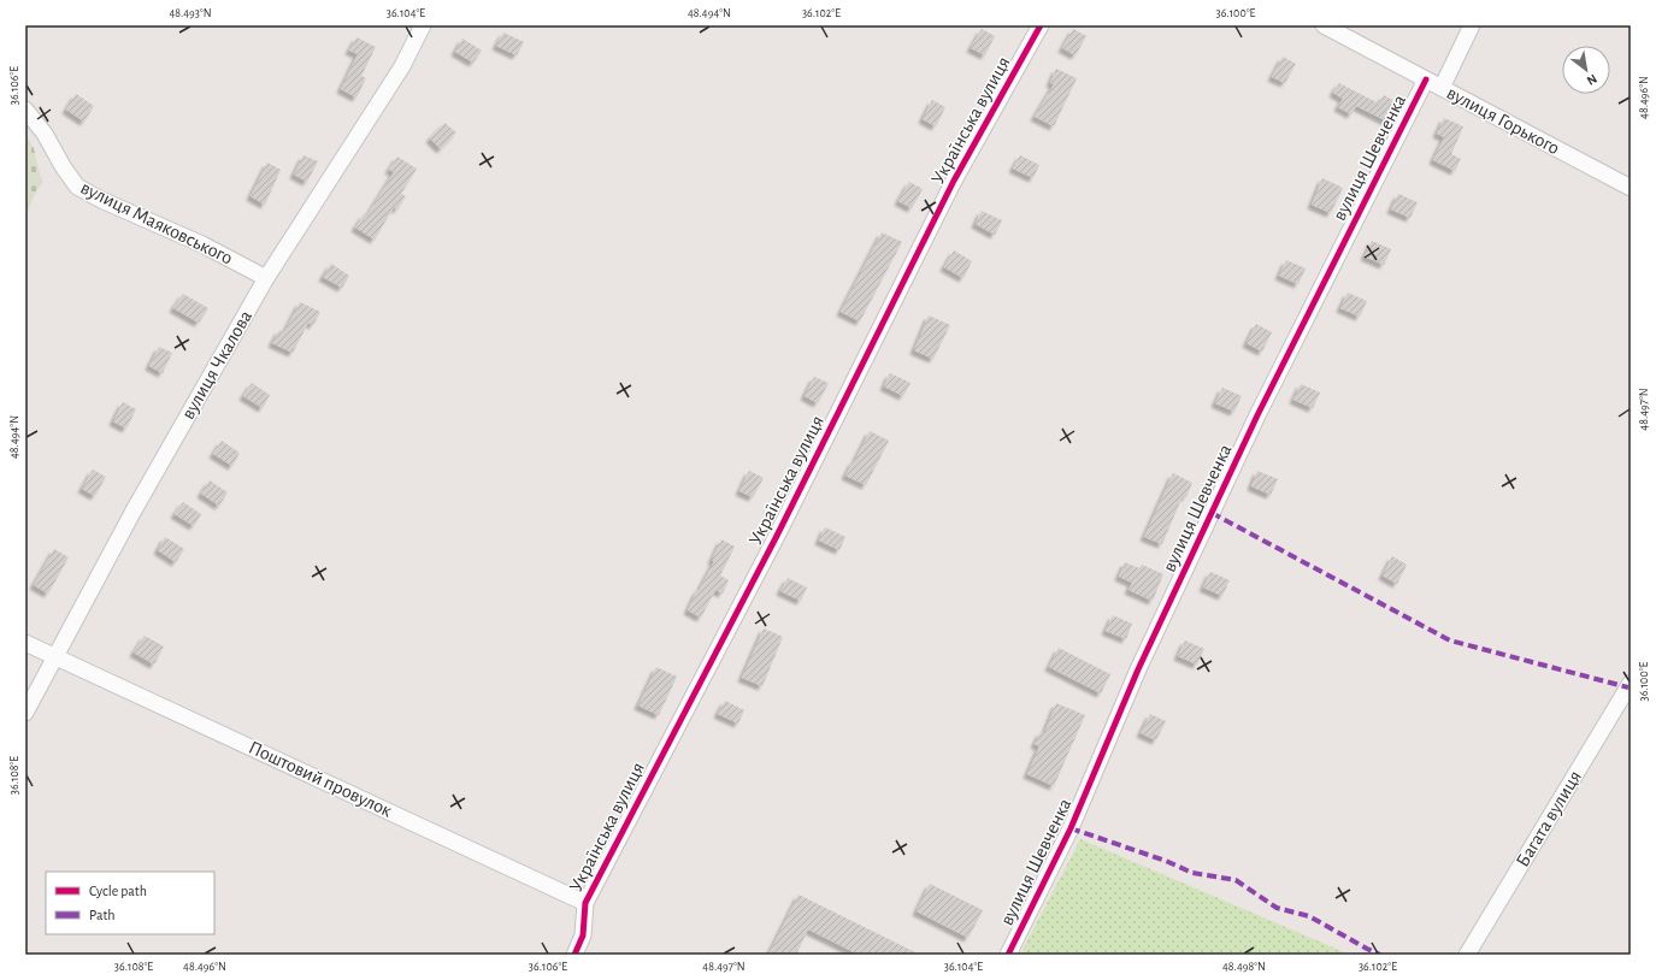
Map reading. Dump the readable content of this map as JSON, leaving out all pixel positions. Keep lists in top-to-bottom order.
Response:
{
  "streets": {
    "street": [
      "Українська вулиця",
      "вулиця Горького",
      "вулиця Шевченка",
      "вулиця Маяковського",
      "вулиця Чкалова",
      "Поштовий провулок",
      "Багата вулиця"
    ]
  },
  "crossings": [
    ["Українська вулиця", "Поштовий провулок"],
    ["вулиця Горького", "вулиця Шевченка"],
    ["вулиця Маяковського", "вулиця Чкалова"],
    ["вулиця Чкалова", "Поштовий провулок"]
  ],
  "legend": ["Cycle path", "Path"],
  "north": "bottom right",
  "coordinates": [
    "48.493°N",
    "36.104°E",
    "48.494°N",
    "36.102°E",
    "36.100°E",
    "36.106°E",
    "48.496°N",
    "48.497°N",
    "36.108°E",
    "48.498°N"
  ]
}
